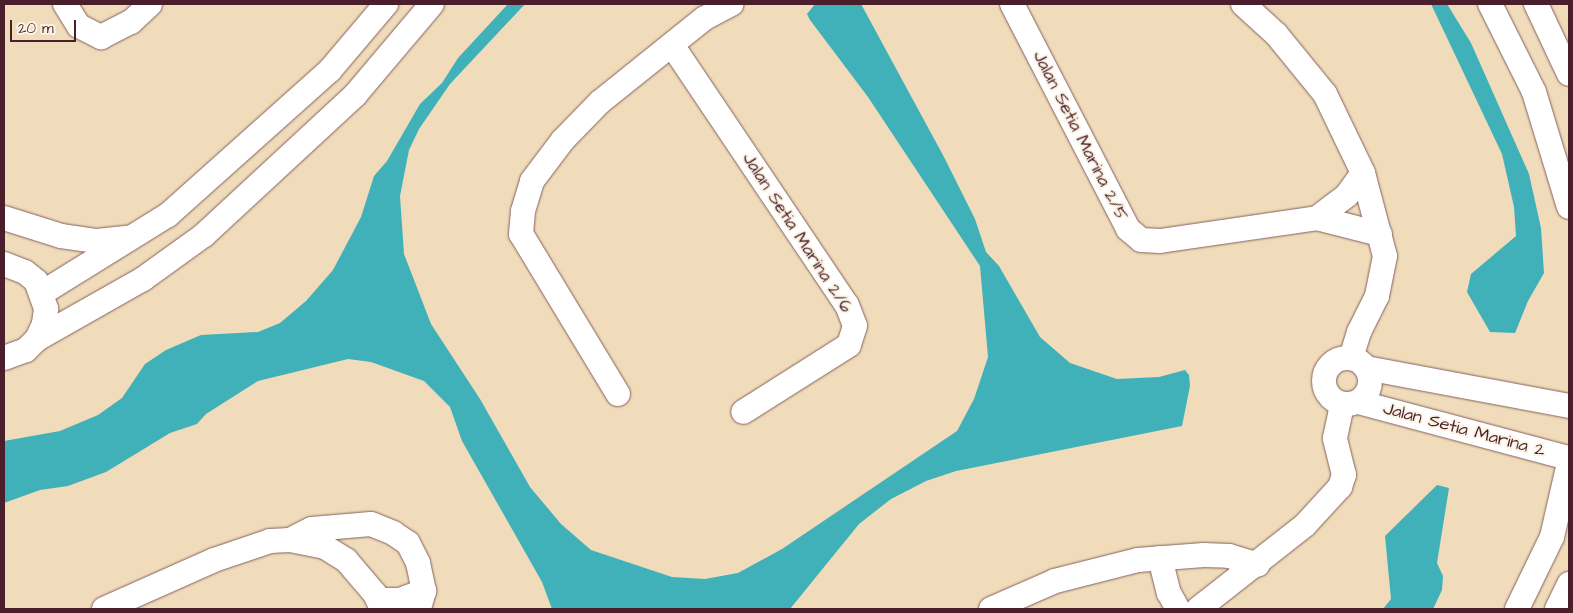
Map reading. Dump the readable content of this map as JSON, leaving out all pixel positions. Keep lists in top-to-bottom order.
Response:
{
  "streets": {
    "street": ["Jalan Setia Marina 2/5", "Jalan Setia Marina 2/6", "Jalan Setia Marina 2"]
  },
  "scale_bar": "20 m"
}
